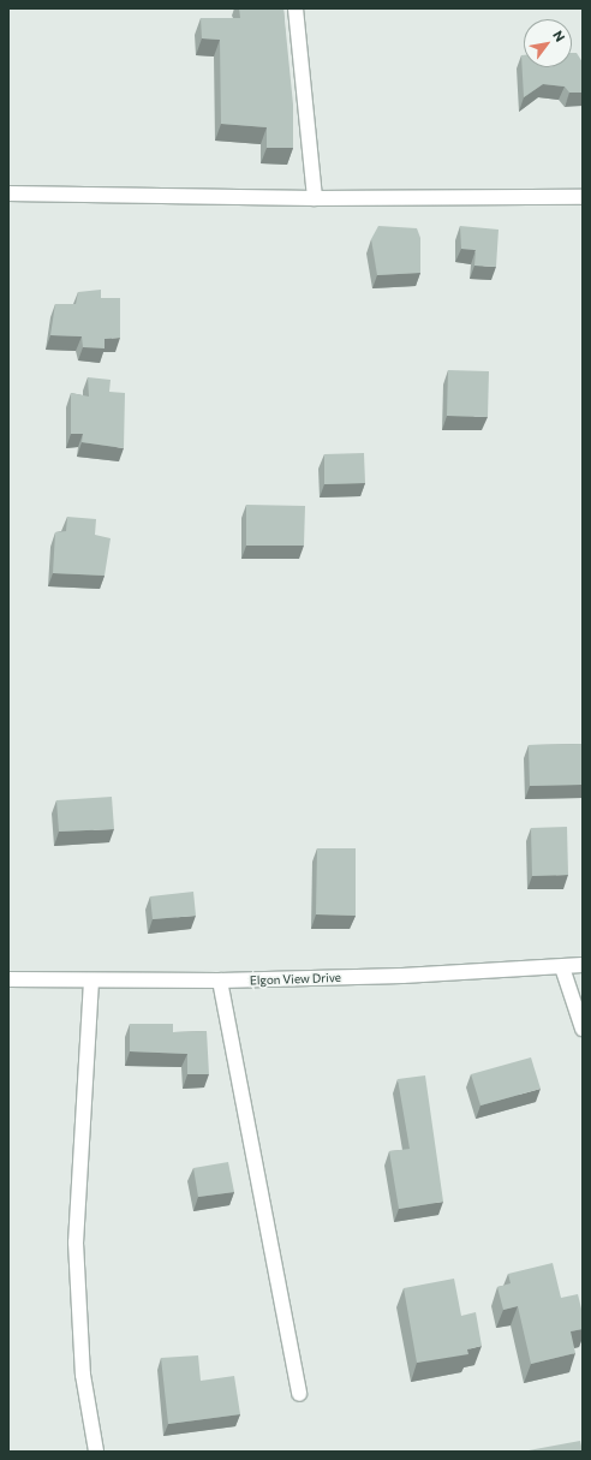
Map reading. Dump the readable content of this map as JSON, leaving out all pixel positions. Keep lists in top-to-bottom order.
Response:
{
  "streets": {
    "street": ["Elgon View Drive"]
  },
  "north": "top right"
}
